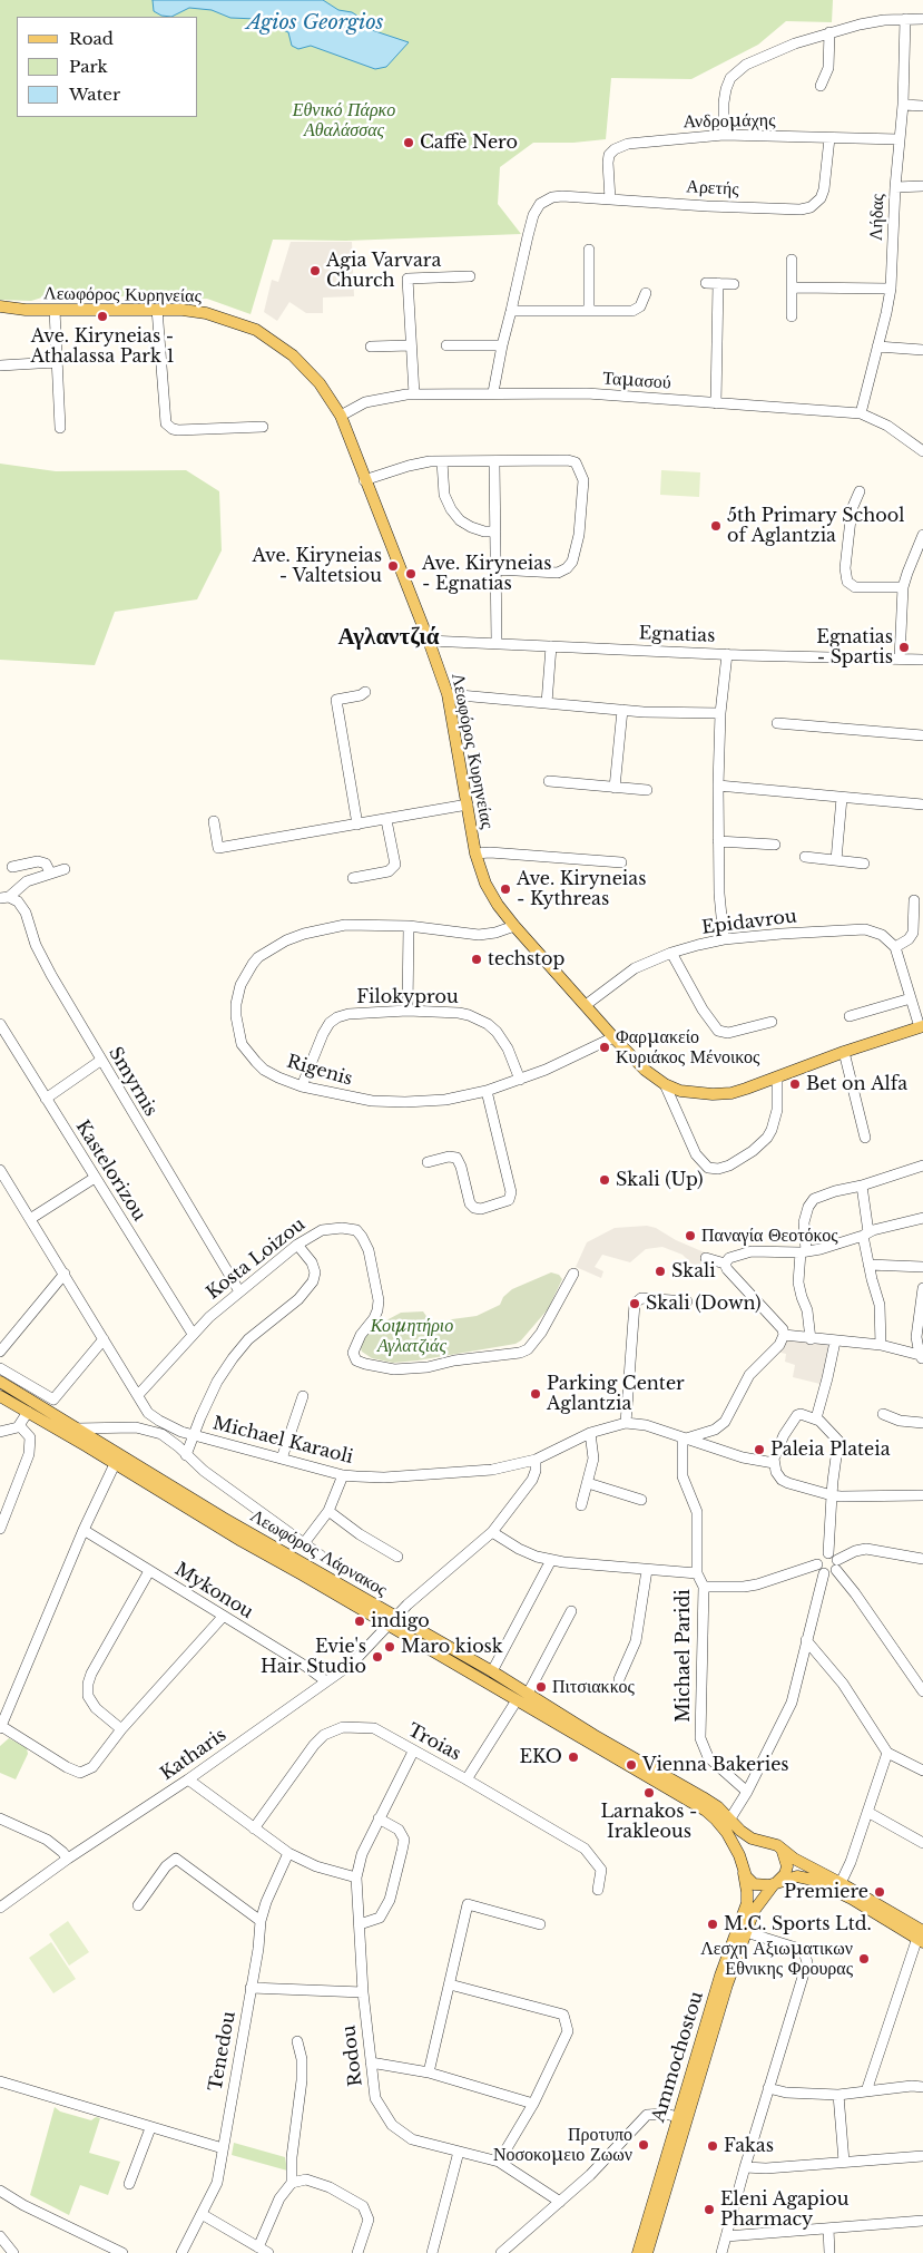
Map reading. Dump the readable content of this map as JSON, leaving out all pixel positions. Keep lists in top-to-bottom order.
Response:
{
  "streets": {
    "main road": ["Λεωφόρος Κυρηνείας", "Λεωφόρος Λάρνακος", "Ammochostou"],
    "street": [
      "Ανδρομάχης",
      "Αρετής",
      "Λήδας",
      "Ταμασού",
      "Egnatias",
      "Epidavrou",
      "Filokyprou",
      "Rigenis",
      "Smyrnis",
      "Kastelorizou",
      "Kosta Loizou",
      "Michael Karaoli",
      "Mykonou",
      "Michael Paridi",
      "Troias",
      "Katharis",
      "Tenedou",
      "Rodou"
    ]
  },
  "crossings": [
    ["Ανδρομάχης", "Αρετής"],
    ["Ανδρομάχης", "Λήδας"],
    ["Λήδας", "Ταμασού"],
    ["Λεωφόρος Κυρηνείας", "Ταμασού"],
    ["Λεωφόρος Κυρηνείας", "Egnatias"],
    ["Λεωφόρος Κυρηνείας", "Epidavrou"],
    ["Λεωφόρος Κυρηνείας", "Rigenis"],
    ["Filokyprou", "Rigenis"],
    ["Smyrnis", "Kosta Loizou"],
    ["Kastelorizou", "Kosta Loizou"],
    ["Michael Karaoli", "Katharis"],
    ["Λεωφόρος Λάρνακος", "Katharis"],
    ["Λεωφόρος Λάρνακος", "Ammochostou"],
    ["Mykonou", "Katharis"],
    ["Troias", "Rodou"]
  ],
  "districts": ["Αγλαντζιά"],
  "water": ["Agios Georgios"],
  "parks": ["Εθνικό Πάρκο Αθαλάσσας", "Κοιμητήριο Αγλατζιάς"],
  "places": [
    "Caffè Nero",
    "Agia Varvara Church",
    "Ave. Kiryneias - Athalassa Park 1",
    "5th Primary School of Aglantzia",
    "Ave. Kiryneias - Valtetsiou",
    "Ave. Kiryneias - Egnatias",
    "Egnatias - Spartis",
    "Ave. Kiryneias - Kythreas",
    "techstop",
    "Φαρμακείο Κυριάκος Μένοικος",
    "Bet on Alfa",
    "Skali (Up)",
    "Παναγία Θεοτόκος",
    "Skali",
    "Skali (Down)",
    "Parking Center Aglantzia",
    "Paleia Plateia",
    "indigo",
    "Maro kiosk",
    "Evie's Hair Studio",
    "Πιτσιακκος",
    "EKO",
    "Vienna Bakeries",
    "Larnakos - Irakleous",
    "Premiere",
    "M.C. Sports Ltd.",
    "Λεσχη Αξιωματικων Εθνικης Φρουρας",
    "Προτυπο Νοσοκομειο Ζωων",
    "Fakas",
    "Eleni Agapiou Pharmacy"
  ],
  "legend": ["Road", "Park", "Water"]
}
